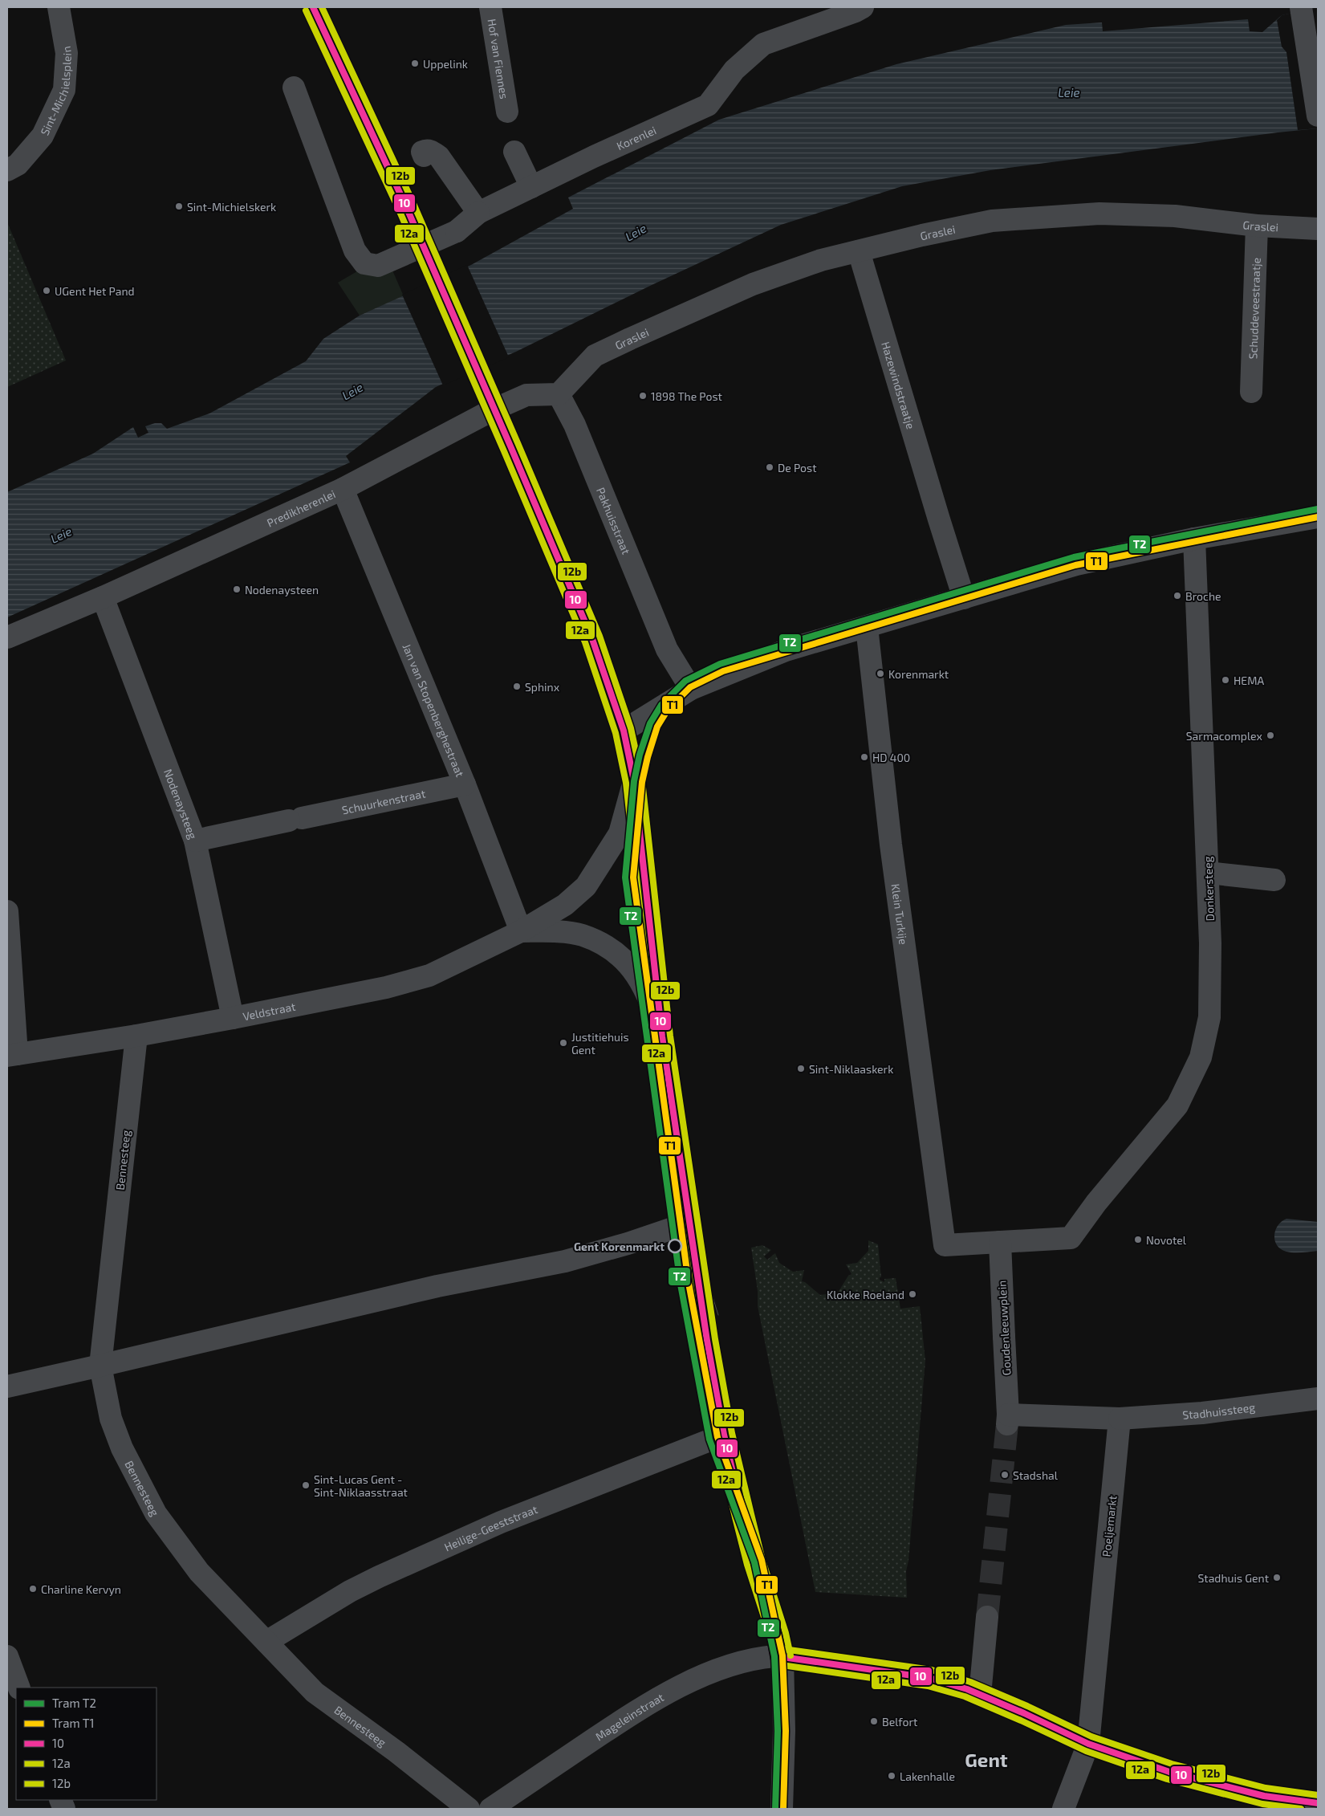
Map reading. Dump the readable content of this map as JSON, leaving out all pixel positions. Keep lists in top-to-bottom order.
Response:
{
  "streets": {
    "street": [
      "Hof van Fiennes",
      "Sint-Michielsplein",
      "Korenlei",
      "Graslei",
      "Schuddeveestraatje",
      "Hazewindstraatje",
      "Predikherenlei",
      "Pakhuisstraat",
      "Jan van Stopenberghestraat",
      "Schuurkenstraat",
      "Nodenaysteeg",
      "Donkersteeg",
      "Klein Turkije",
      "Veldstraat",
      "Bennesteeg",
      "Goudenleeuwplein",
      "Stadhuissteeg",
      "Poeljemarkt",
      "Heilige-Geeststraat",
      "Mageleinstraat"
    ]
  },
  "crossings": [
    ["Graslei", "Schuddeveestraatje"],
    ["Graslei", "Hazewindstraatje"],
    ["Graslei", "Predikherenlei"],
    ["Graslei", "Pakhuisstraat"],
    ["Predikherenlei", "Pakhuisstraat"],
    ["Predikherenlei", "Jan van Stopenberghestraat"],
    ["Predikherenlei", "Nodenaysteeg"],
    ["Jan van Stopenberghestraat", "Schuurkenstraat"],
    ["Jan van Stopenberghestraat", "Veldstraat"],
    ["Schuurkenstraat", "Nodenaysteeg"],
    ["Nodenaysteeg", "Veldstraat"],
    ["Donkersteeg", "Klein Turkije"],
    ["Donkersteeg", "Goudenleeuwplein"],
    ["Klein Turkije", "Goudenleeuwplein"],
    ["Veldstraat", "Bennesteeg"],
    ["Bennesteeg", "Heilige-Geeststraat"],
    ["Goudenleeuwplein", "Stadhuissteeg"],
    ["Goudenleeuwplein", "Poeljemarkt"],
    ["Stadhuissteeg", "Poeljemarkt"],
    ["Poeljemarkt", "Mageleinstraat"]
  ],
  "districts": ["Gent"],
  "water": ["Leie"],
  "places": [
    "Uppelink",
    "Sint-Michielskerk",
    "UGent Het Pand",
    "1898 The Post",
    "De Post",
    "Nodenaysteen",
    "Broche",
    "Korenmarkt",
    "HEMA",
    "Sphinx",
    "Sarmacomplex",
    "HD 400",
    "Justitiehuis Gent",
    "Sint-Niklaaskerk",
    "Novotel",
    "Gent Korenmarkt",
    "Klokke Roeland",
    "Stadshal",
    "Sint-Lucas Gent - Sint-Niklaasstraat",
    "Stadhuis Gent",
    "Charline Kervyn",
    "Belfort",
    "Lakenhalle"
  ],
  "lines": [
    "transit line 10",
    "transit line 12b",
    "transit line 12a",
    "tram line T2",
    "tram line T1"
  ],
  "legend": [
    "Tram T2",
    "Tram T1",
    "10",
    "12a",
    "12b"
  ]
}
